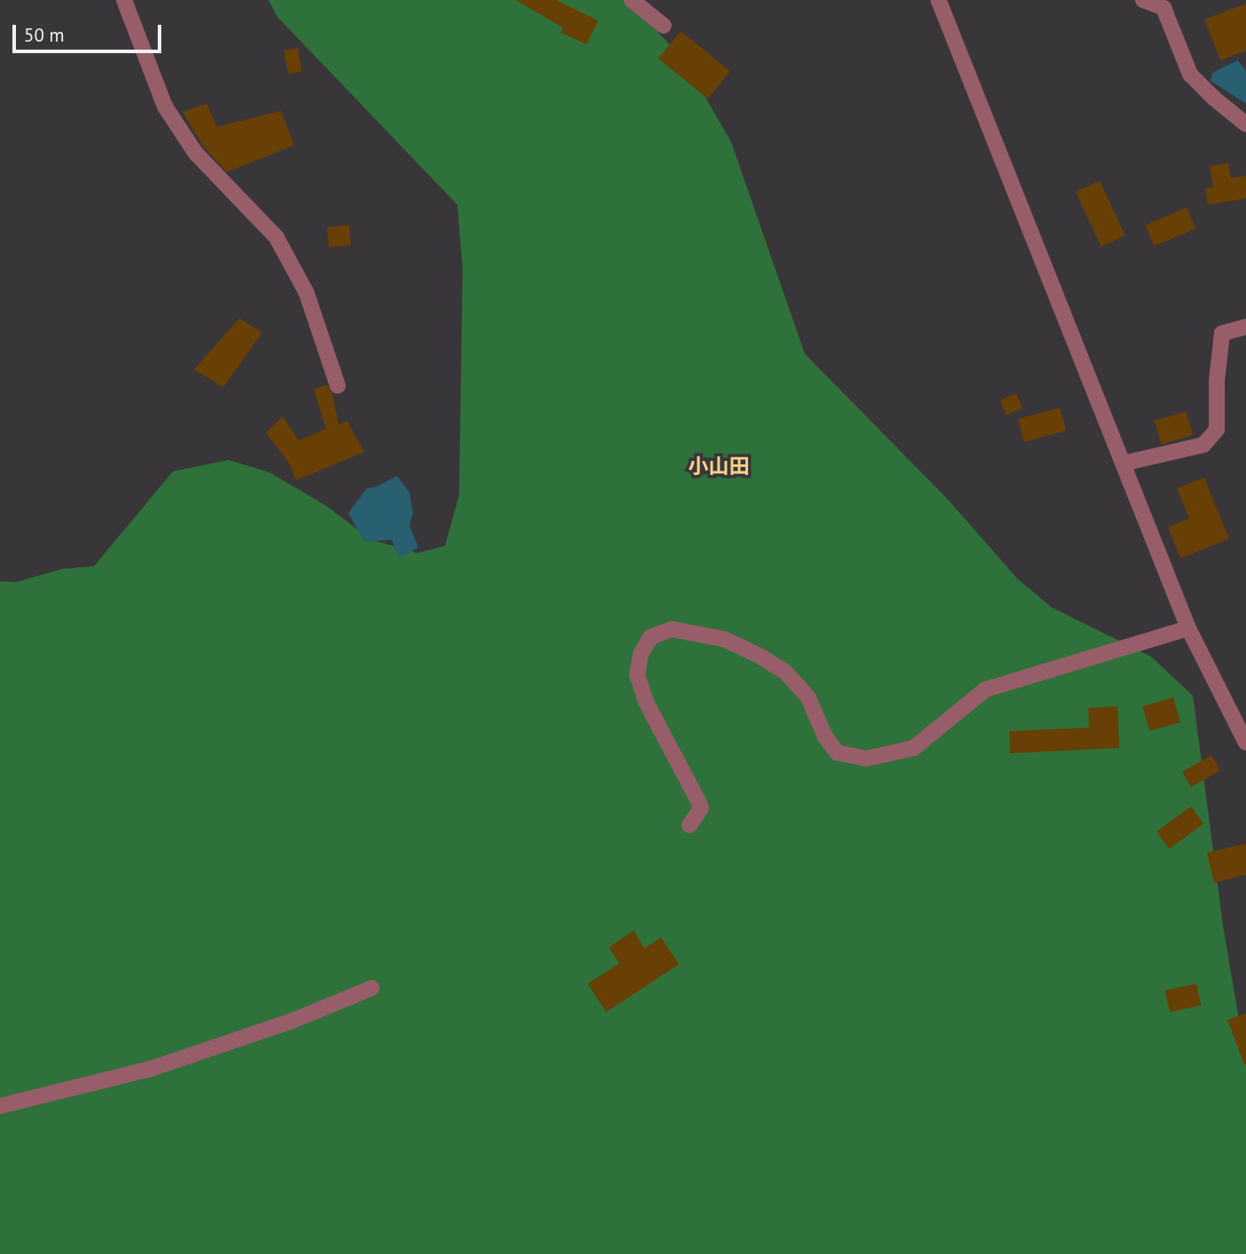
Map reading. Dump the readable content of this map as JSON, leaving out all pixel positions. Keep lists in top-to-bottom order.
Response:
{
  "districts": ["小山田"],
  "scale_bar": "50 m"
}
